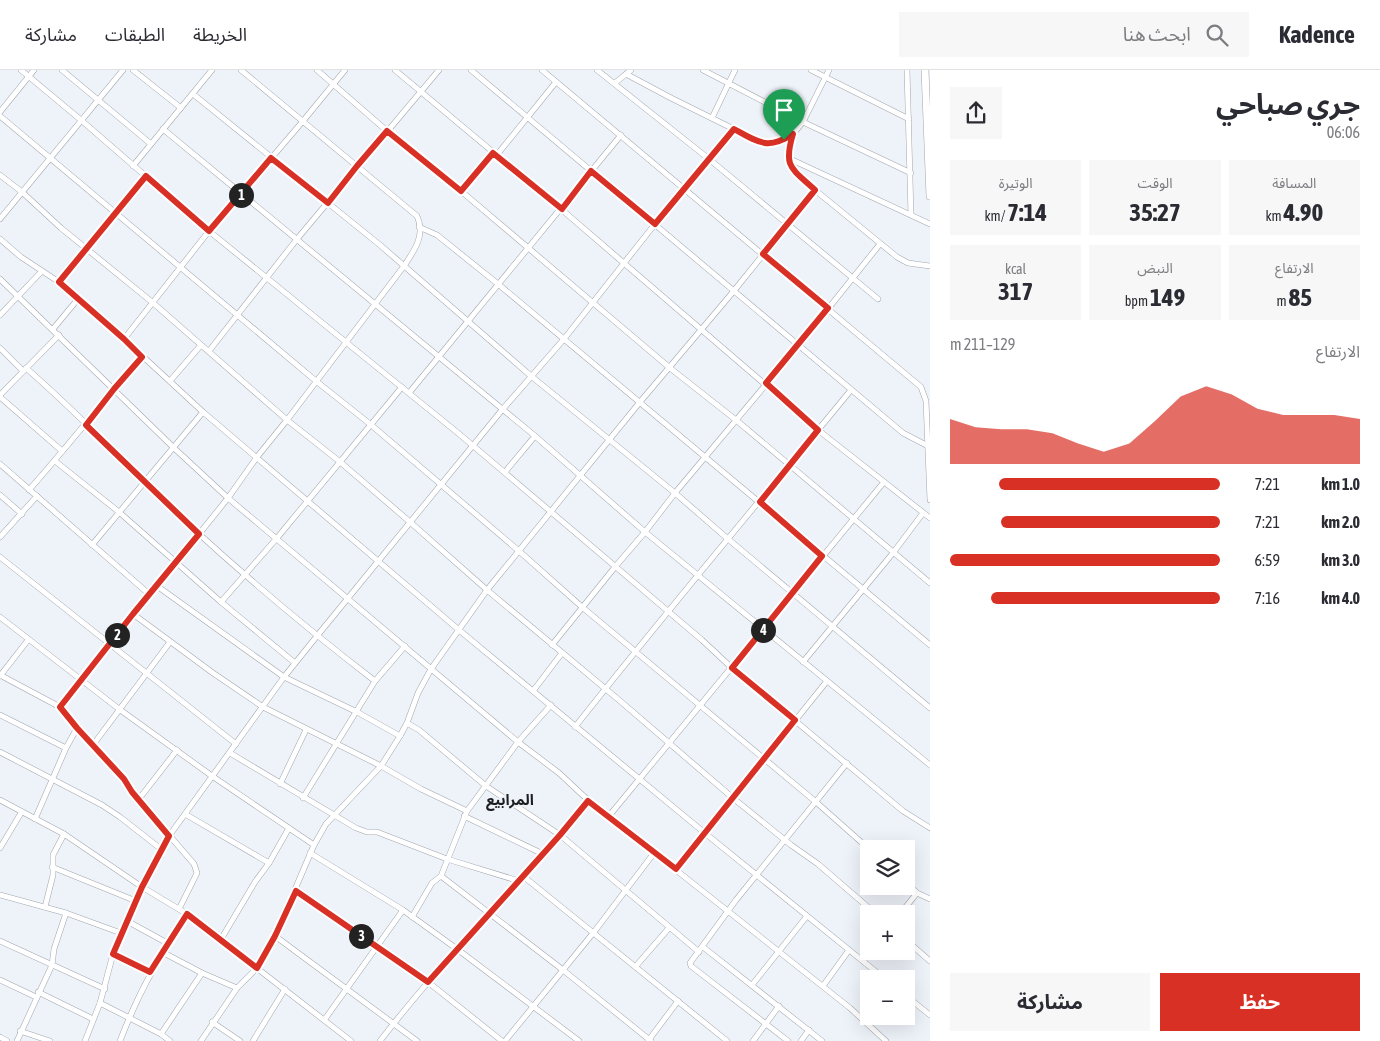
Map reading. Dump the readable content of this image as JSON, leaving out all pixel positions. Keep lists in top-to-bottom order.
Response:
{
  "districts": ["المرابيع"],
  "page": {
    "header": "Kadence",
    "search": "ابحث هنا",
    "nav": ["الخريطة", "الطبقات", "مشاركة"],
    "heading": ["جري صباحي", "06:06"],
    "stats": [
      ["المسافة", "4.90 km"],
      ["الوقت", "35:27"],
      ["الوتيرة", "7:14 /km"],
      ["الارتفاع", "85 m"],
      ["النبض", "149 bpm"],
      ["kcal", "317"]
    ],
    "pins": [
      "1",
      "4",
      "2",
      "3"
    ],
    "chart": ["الارتفاع", "129–211 m"],
    "list": [
      {
        "name": "1.0 km",
        "note": "7:21"
      },
      {
        "name": "2.0 km",
        "note": "7:21"
      },
      {
        "name": "3.0 km",
        "note": "6:59"
      },
      {
        "name": "4.0 km",
        "note": "7:16"
      }
    ],
    "map_buttons": ["+", "−"],
    "buttons": ["حفظ", "مشاركة"]
  }
}
